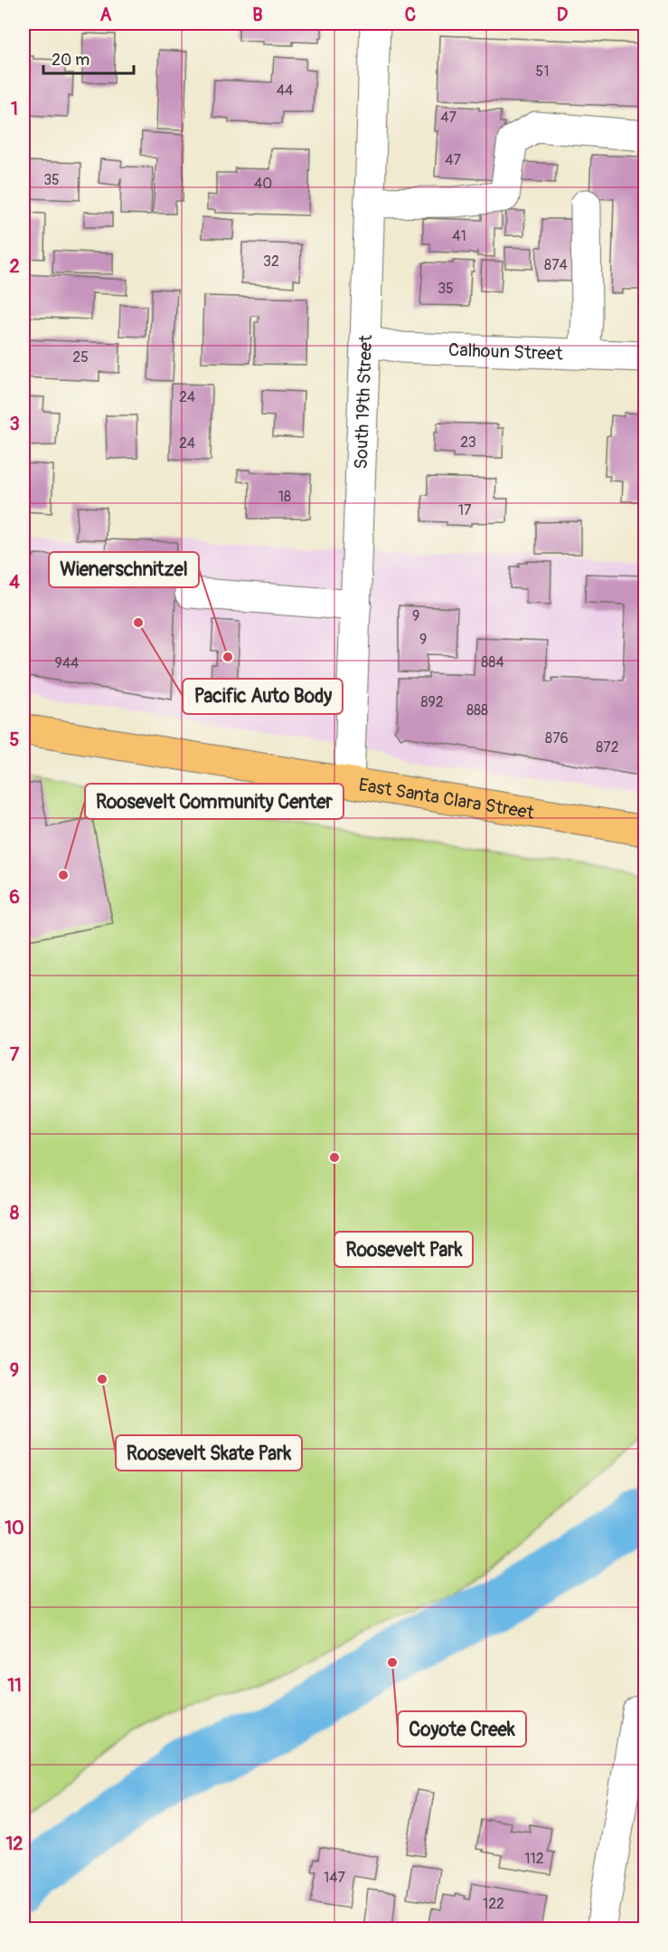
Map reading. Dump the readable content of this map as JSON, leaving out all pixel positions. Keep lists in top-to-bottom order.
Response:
{
  "streets": {
    "main road": ["East Santa Clara Street"],
    "street": ["Calhoun Street", "South 19th Street"]
  },
  "crossings": [
    ["Calhoun Street", "South 19th Street"],
    ["South 19th Street", "East Santa Clara Street"]
  ],
  "places": [
    "Pacific Auto Body",
    "Wienerschnitzel",
    "Roosevelt Community Center",
    "Roosevelt Park",
    "Roosevelt Skate Park",
    "Coyote Creek"
  ],
  "house_numbers": [
    "51",
    "44",
    "47",
    "47",
    "35",
    "40",
    "41",
    "32",
    "874",
    "35",
    "25",
    "24",
    "23",
    "24",
    "18",
    "17",
    "9",
    "9",
    "884",
    "944",
    "892",
    "888",
    "876",
    "872",
    "112",
    "147",
    "122"
  ],
  "scale_bar": "20 m",
  "grid": {
    "columns": [
      "A",
      "B",
      "C",
      "D"
    ],
    "rows": [
      "1",
      "2",
      "3",
      "4",
      "5",
      "6",
      "7",
      "8",
      "9",
      "10",
      "11",
      "12"
    ]
  }
}
